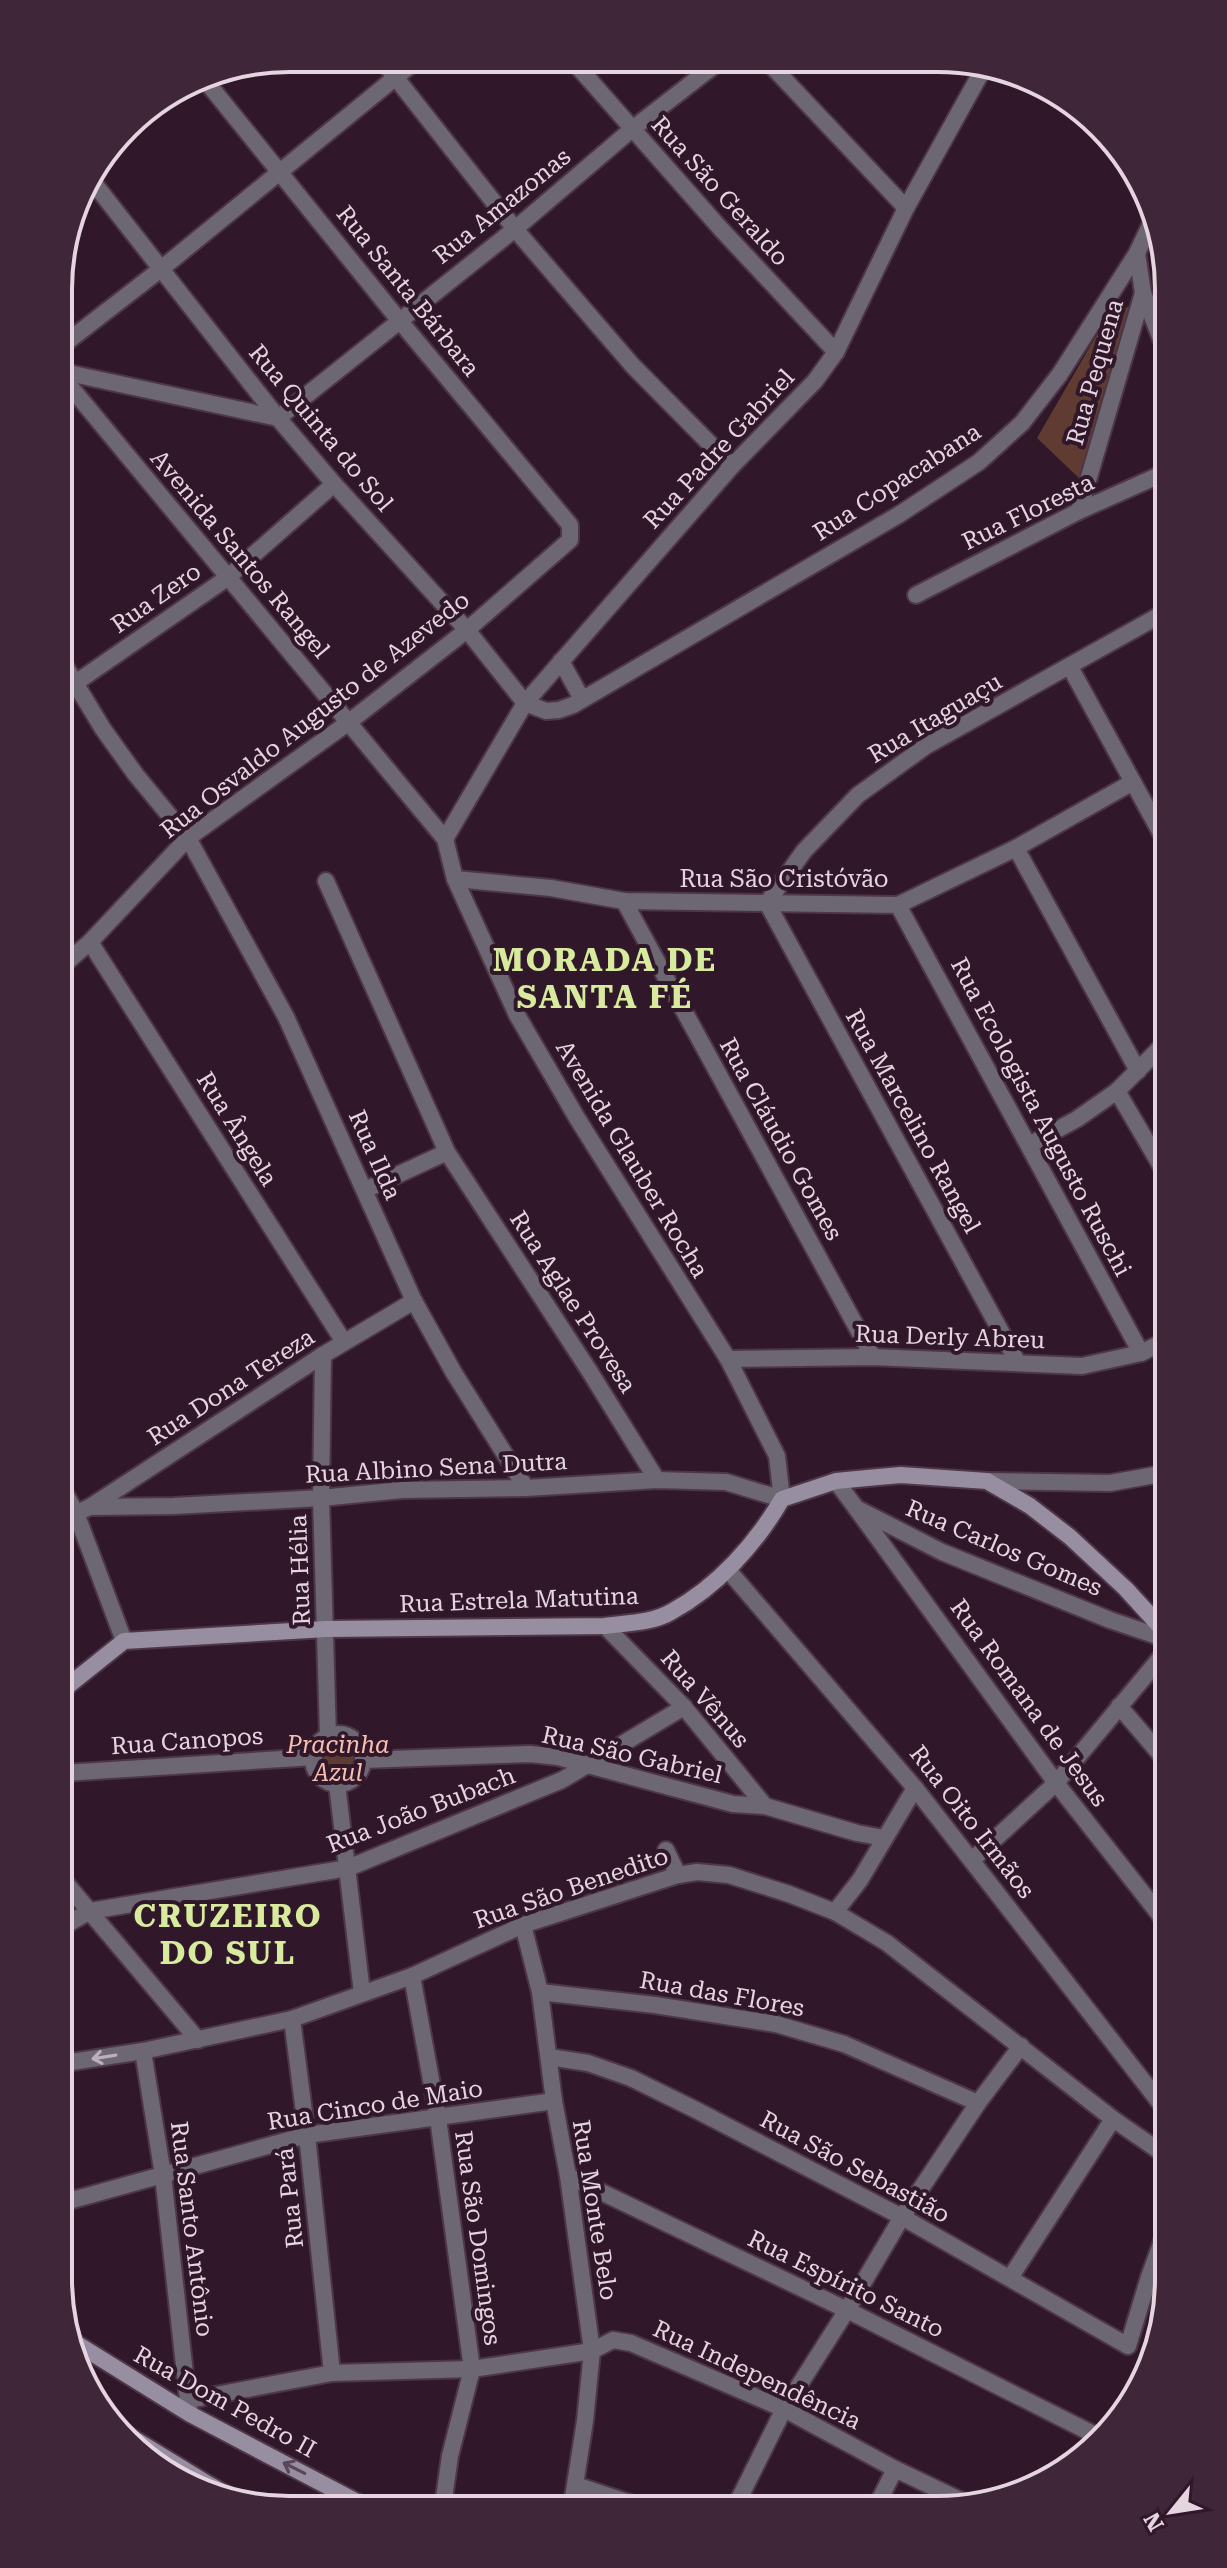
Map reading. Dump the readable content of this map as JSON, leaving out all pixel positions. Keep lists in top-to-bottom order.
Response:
{
  "streets": {
    "street": [
      "Rua São Geraldo",
      "Rua Amazonas",
      "Rua Santa Bárbara",
      "Rua Pequena",
      "Rua Quinta do Sol",
      "Rua Padre Gabriel",
      "Rua Copacabana",
      "Rua Floresta",
      "Avenida Santos Rangel",
      "Rua Zero",
      "Rua Osvaldo Augusto de Azevedo",
      "Rua Itaguaçu",
      "Rua São Cristóvão",
      "Rua Ecologista Augusto Ruschi",
      "Rua Marcelino Rangel",
      "Rua Ângela",
      "Rua Cláudio Gomes",
      "Rua Ilda",
      "Avenida Glauber Rocha",
      "Rua Aglae Provesa",
      "Rua Derly Abreu",
      "Rua Dona Tereza",
      "Rua Albino Sena Dutra",
      "Rua Carlos Gomes",
      "Rua Hélia",
      "Rua Estrela Matutina",
      "Rua Vênus",
      "Rua Romana de Jesus",
      "Rua Canopos",
      "Rua São Gabriel",
      "Rua João Bubach",
      "Rua Oito Irmãos",
      "Rua São Benedito",
      "Rua das Flores",
      "Rua Cinco de Maio",
      "Rua São Sebastião",
      "Rua Pará",
      "Rua Monte Belo",
      "Rua Santo Antônio",
      "Rua São Domingos",
      "Rua Espírito Santo",
      "Rua Independência",
      "Rua Dom Pedro II"
    ]
  },
  "crossings": [
    ["Rua São Geraldo", "Rua Amazonas"],
    ["Rua São Geraldo", "Rua Padre Gabriel"],
    ["Rua Amazonas", "Rua Santa Bárbara"],
    ["Rua Amazonas", "Rua Quinta do Sol"],
    ["Rua Santa Bárbara", "Rua Osvaldo Augusto de Azevedo"],
    ["Rua Pequena", "Rua Floresta"],
    ["Rua Quinta do Sol", "Rua Padre Gabriel"],
    ["Rua Quinta do Sol", "Rua Copacabana"],
    ["Rua Quinta do Sol", "Rua Zero"],
    ["Rua Quinta do Sol", "Rua Osvaldo Augusto de Azevedo"],
    ["Rua Padre Gabriel", "Rua Copacabana"],
    ["Rua Padre Gabriel", "Avenida Santos Rangel"],
    ["Rua Padre Gabriel", "Avenida Glauber Rocha"],
    ["Avenida Santos Rangel", "Rua Zero"],
    ["Avenida Santos Rangel", "Rua Osvaldo Augusto de Azevedo"],
    ["Avenida Santos Rangel", "Avenida Glauber Rocha"],
    ["Rua Zero", "Rua Ilda"],
    ["Rua Osvaldo Augusto de Azevedo", "Rua Ângela"],
    ["Rua Osvaldo Augusto de Azevedo", "Rua Ilda"],
    ["Rua Itaguaçu", "Rua São Cristóvão"],
    ["Rua Itaguaçu", "Rua Marcelino Rangel"],
    ["Rua São Cristóvão", "Rua Ecologista Augusto Ruschi"],
    ["Rua São Cristóvão", "Rua Marcelino Rangel"],
    ["Rua São Cristóvão", "Rua Cláudio Gomes"],
    ["Rua São Cristóvão", "Avenida Glauber Rocha"],
    ["Rua Ecologista Augusto Ruschi", "Rua Derly Abreu"],
    ["Rua Marcelino Rangel", "Rua Derly Abreu"],
    ["Rua Ângela", "Rua Dona Tereza"],
    ["Rua Cláudio Gomes", "Rua Derly Abreu"],
    ["Rua Ilda", "Rua Dona Tereza"],
    ["Rua Ilda", "Rua Albino Sena Dutra"],
    ["Avenida Glauber Rocha", "Rua Derly Abreu"],
    ["Avenida Glauber Rocha", "Rua Albino Sena Dutra"],
    ["Avenida Glauber Rocha", "Rua Estrela Matutina"],
    ["Rua Aglae Provesa", "Rua Albino Sena Dutra"],
    ["Rua Dona Tereza", "Rua Albino Sena Dutra"],
    ["Rua Dona Tereza", "Rua Hélia"],
    ["Rua Albino Sena Dutra", "Rua Hélia"],
    ["Rua Albino Sena Dutra", "Rua Estrela Matutina"],
    ["Rua Carlos Gomes", "Rua Romana de Jesus"],
    ["Rua Hélia", "Rua Estrela Matutina"],
    ["Rua Hélia", "Rua Canopos"],
    ["Rua Hélia", "Rua São Gabriel"],
    ["Rua Estrela Matutina", "Rua Vênus"],
    ["Rua Estrela Matutina", "Rua Oito Irmãos"],
    ["Rua Vênus", "Rua São Gabriel"],
    ["Rua Vênus", "Rua João Bubach"],
    ["Rua Canopos", "Rua São Gabriel"],
    ["Rua São Gabriel", "Rua João Bubach"],
    ["Rua São Benedito", "Rua Pará"],
    ["Rua São Benedito", "Rua Monte Belo"],
    ["Rua São Benedito", "Rua Santo Antônio"],
    ["Rua São Benedito", "Rua São Domingos"],
    ["Rua das Flores", "Rua Monte Belo"],
    ["Rua Cinco de Maio", "Rua Pará"],
    ["Rua Cinco de Maio", "Rua Monte Belo"],
    ["Rua Cinco de Maio", "Rua Santo Antônio"],
    ["Rua Cinco de Maio", "Rua São Domingos"],
    ["Rua São Sebastião", "Rua Monte Belo"],
    ["Rua Pará", "Rua Independência"],
    ["Rua Monte Belo", "Rua Espírito Santo"],
    ["Rua Monte Belo", "Rua Independência"],
    ["Rua Santo Antônio", "Rua Independência"],
    ["Rua Santo Antônio", "Rua Dom Pedro II"],
    ["Rua São Domingos", "Rua Independência"],
    ["Rua Independência", "Rua Dom Pedro II"]
  ],
  "one_way": ["Rua Dom Pedro II"],
  "districts": ["MORADA DE SANTA FÉ", "CRUZEIRO DO SUL"],
  "parks": ["Pracinha Azul"],
  "north": "bottom left"
}
